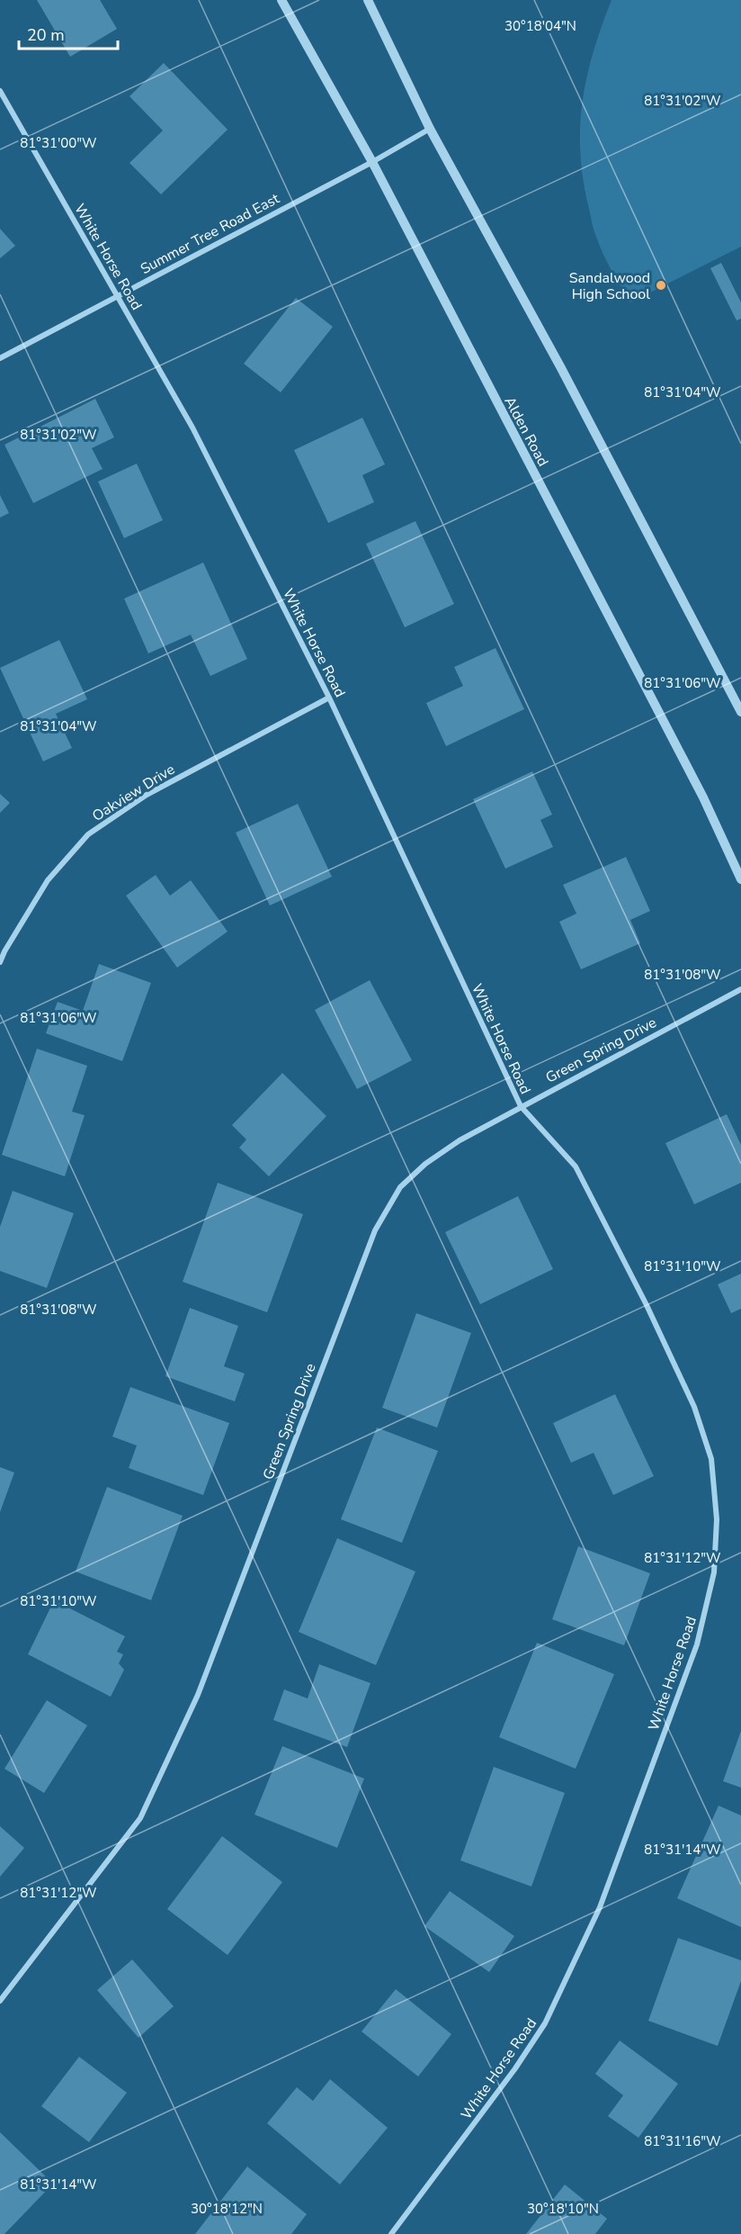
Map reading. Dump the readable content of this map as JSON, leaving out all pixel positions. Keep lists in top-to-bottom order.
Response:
{
  "streets": {
    "street": [
      "Summer Tree Road East",
      "White Horse Road",
      "Alden Road",
      "Oakview Drive",
      "Green Spring Drive"
    ]
  },
  "crossings": [
    ["Summer Tree Road East", "White Horse Road"],
    ["Summer Tree Road East", "Alden Road"],
    ["White Horse Road", "Oakview Drive"],
    ["White Horse Road", "Green Spring Drive"]
  ],
  "places": ["Sandalwood High School"],
  "scale_bar": "20 m",
  "coordinates": [
    "30°18'04\"N",
    "81°31'02\"W",
    "81°31'00\"W",
    "81°31'04\"W",
    "81°31'06\"W",
    "81°31'08\"W",
    "81°31'10\"W",
    "81°31'12\"W",
    "81°31'14\"W",
    "81°31'16\"W",
    "30°18'12\"N",
    "30°18'10\"N"
  ]
}
